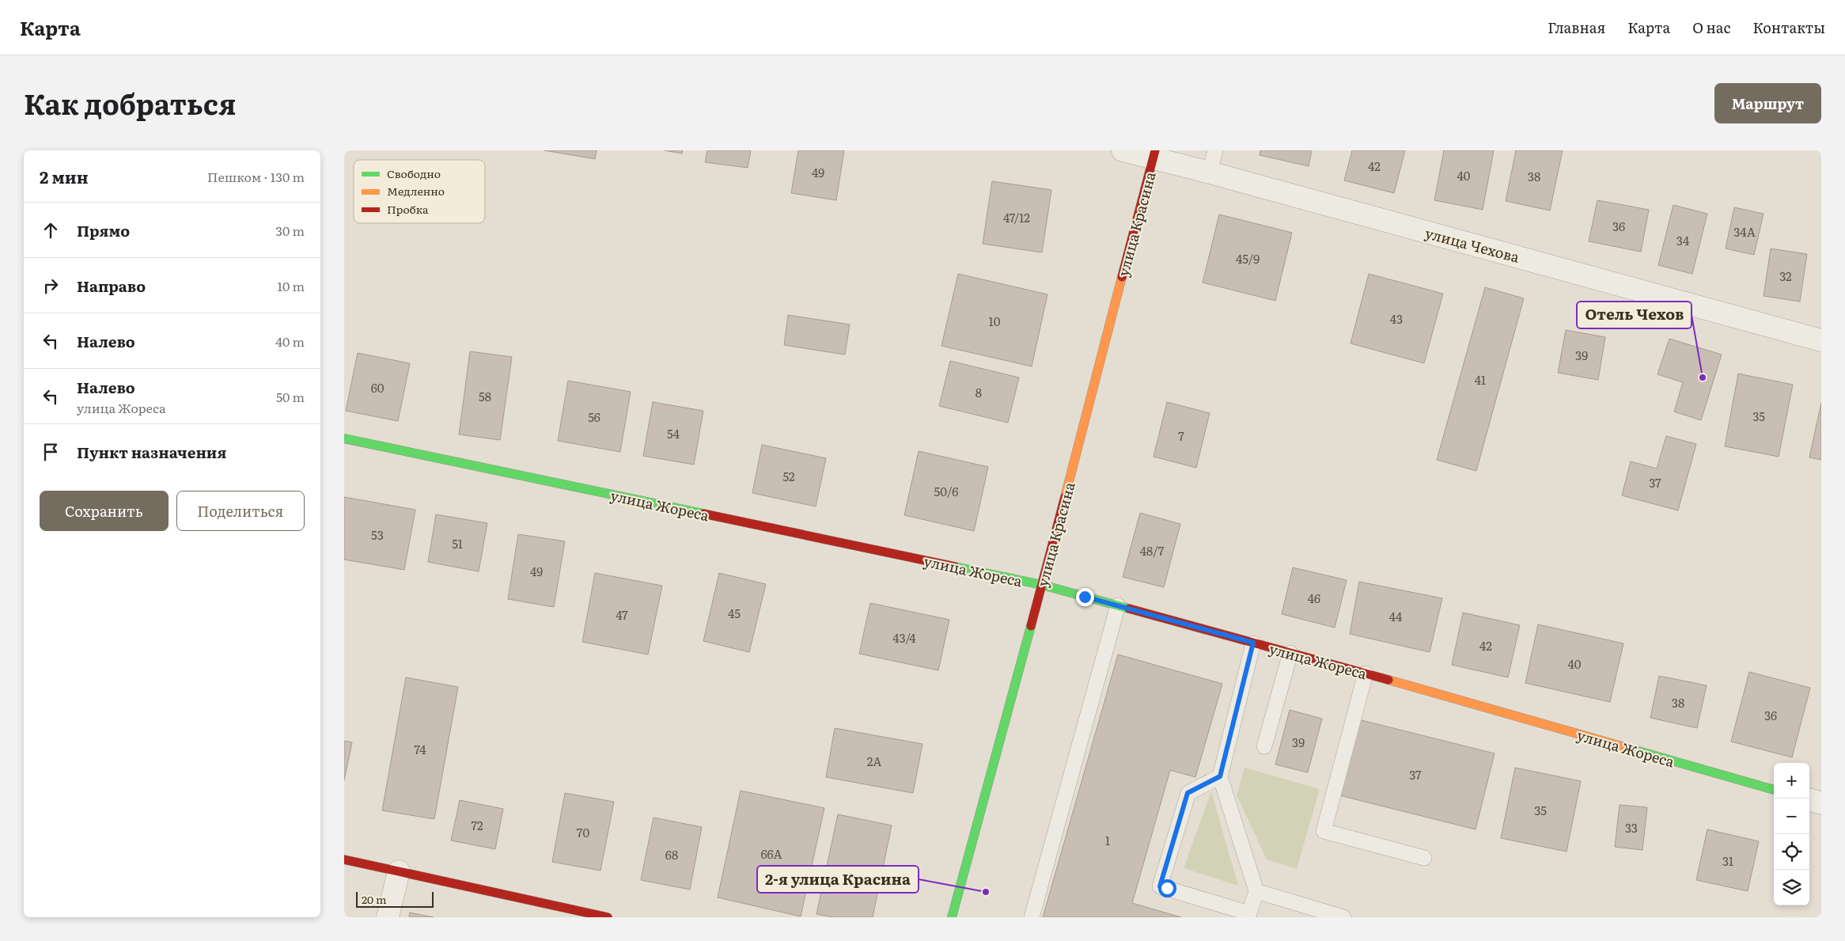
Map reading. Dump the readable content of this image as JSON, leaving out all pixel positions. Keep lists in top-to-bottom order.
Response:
{
  "streets": {
    "street": ["улица Красина", "улица Чехова", "улица Жореса"]
  },
  "crossings": [
    ["улица Красина", "улица Чехова"],
    ["улица Красина", "улица Жореса"]
  ],
  "places": ["Отель Чехов", "2-я улица Красина"],
  "house_numbers": [
    "42",
    "49",
    "40",
    "38",
    "47/12",
    "36",
    "34А",
    "34",
    "45/9",
    "32",
    "43",
    "10",
    "39",
    "41",
    "60",
    "8",
    "58",
    "35",
    "56",
    "54",
    "7",
    "52",
    "37",
    "50/6",
    "53",
    "51",
    "48/7",
    "49",
    "46",
    "45",
    "47",
    "44",
    "43/4",
    "42",
    "40",
    "38",
    "36",
    "39",
    "74",
    "2А",
    "37",
    "35",
    "72",
    "33",
    "70",
    "1",
    "66А",
    "68",
    "31"
  ],
  "legend": ["Свободно", "Медленно", "Пробка"],
  "scale_bar": "20 m",
  "page": {
    "header": "Карта",
    "nav": [
      "Главная",
      "Карта",
      "О нас",
      "Контакты"
    ],
    "title": "Как добраться",
    "buttons": [
      "Маршрут",
      ["Сохранить", "Поделиться"]
    ],
    "heading": ["2 мин", "Пешком · 130 m"],
    "list": [
      ["Прямо", "30 m"],
      ["Направо", "10 m"],
      ["Налево", "40 m"],
      ["Налево", "улица Жореса", "50 m"],
      "Пункт назначения"
    ],
    "map_buttons": ["+", "−"],
    "scale": "20 m"
  }
}
